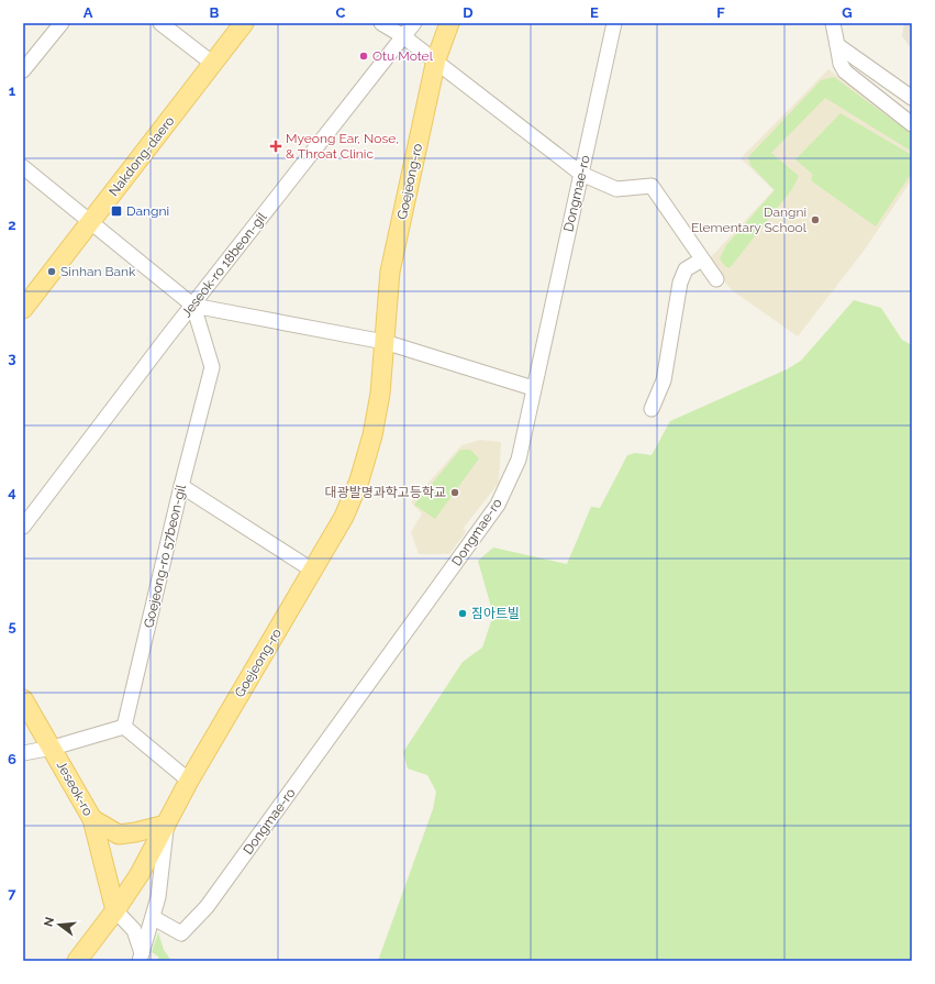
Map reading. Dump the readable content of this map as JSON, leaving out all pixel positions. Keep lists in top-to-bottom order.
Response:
{
  "streets": {
    "main road": ["Nakdong-daero", "Goejeong-ro", "Jeseok-ro"],
    "street": ["Dongmae-ro", "Jeseok-ro 18beon-gil", "Goejeong-ro 57beon-gil"]
  },
  "crossings": [
    ["Goejeong-ro", "Jeseok-ro"],
    ["Jeseok-ro 18beon-gil", "Goejeong-ro 57beon-gil"]
  ],
  "places": {
    "other": [
      "Otu Motel",
      "Dangni Elementary School",
      "Sinhan Bank",
      "대광발명과학고등학교",
      "짐아트빌"
    ],
    "health": ["Myeong Ear, Nose, & Throat Clinic"],
    "transit": ["Dangni"]
  },
  "north": "left",
  "grid": {
    "columns": [
      "A",
      "B",
      "C",
      "D",
      "E",
      "F",
      "G"
    ],
    "rows": [
      "1",
      "2",
      "3",
      "4",
      "5",
      "6",
      "7"
    ]
  }
}
